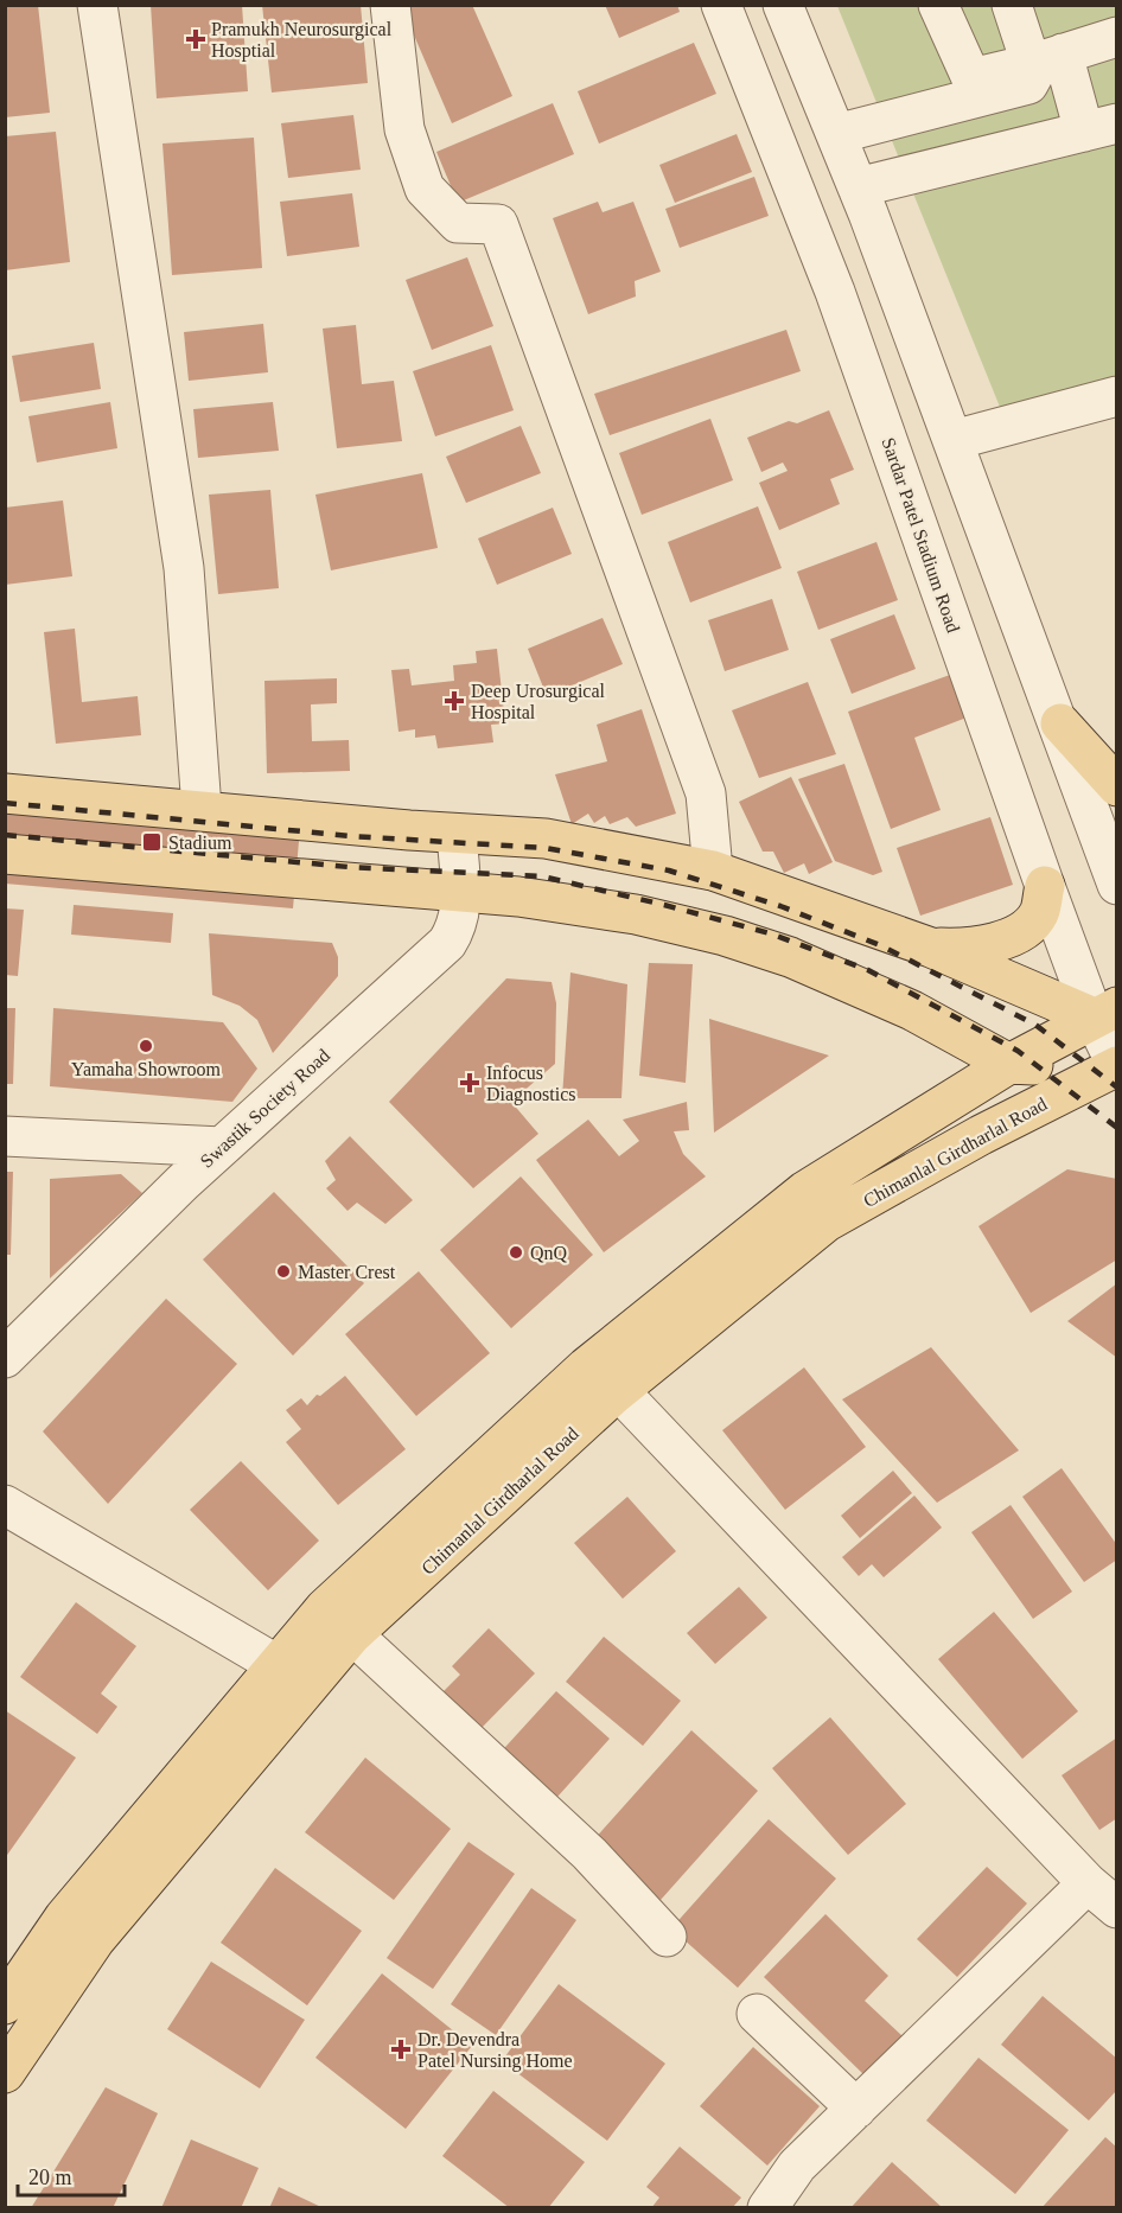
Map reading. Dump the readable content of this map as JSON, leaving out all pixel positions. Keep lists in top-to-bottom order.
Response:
{
  "streets": {
    "main road": ["Chimanlal Girdharlal Road"],
    "street": ["Sardar Patel Stadium Road", "Swastik Society Road"]
  },
  "crossings": [
    ["Sardar Patel Stadium Road", "Chimanlal Girdharlal Road"]
  ],
  "places": {
    "health": [
      "Pramukh Neurosurgical Hosptial",
      "Deep Urosurgical Hospital",
      "Infocus Diagnostics",
      "Dr. Devendra Patel Nursing Home"
    ],
    "transit": ["Stadium"],
    "other": ["Yamaha Showroom", "QnQ", "Master Crest"]
  },
  "scale_bar": "20 m"
}
